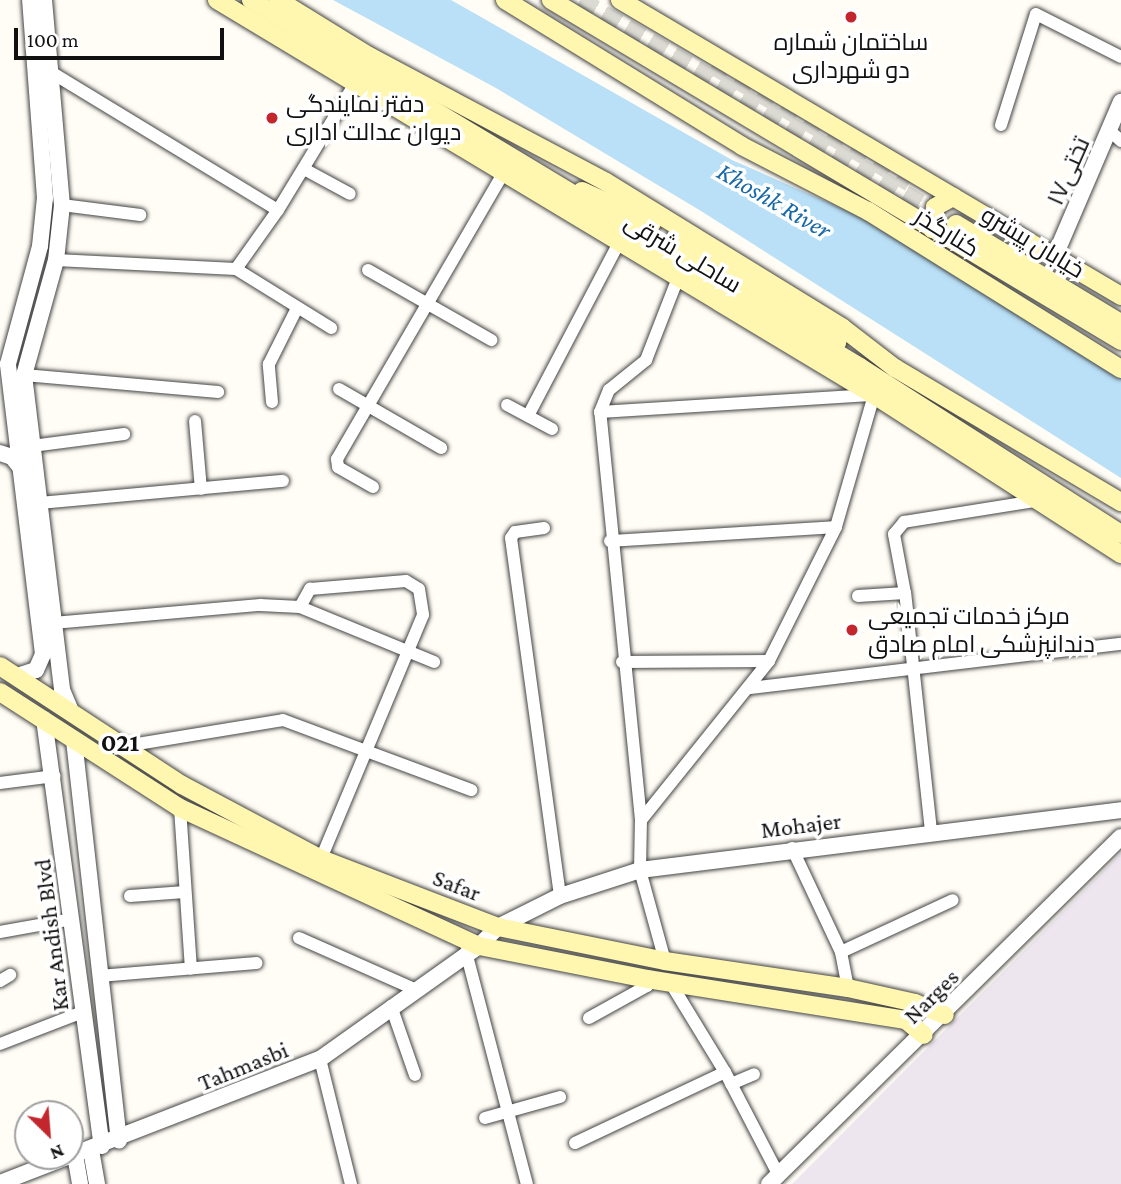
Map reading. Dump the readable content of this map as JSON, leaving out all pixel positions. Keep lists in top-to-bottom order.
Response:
{
  "streets": {
    "main road": [
      "کنارگذر",
      "خیابان پیشرو",
      "ساحلی شرقی",
      "Safar"
    ],
    "street": [
      "تختی۱۷",
      "Mohajer",
      "Kar Andish Blvd",
      "Narges",
      "Tahmasbi"
    ]
  },
  "crossings": [
    ["Mohajer", "Safar"],
    ["Mohajer", "Tahmasbi"],
    ["Safar", "Kar Andish Blvd"],
    ["Safar", "Narges"],
    ["Safar", "Tahmasbi"],
    ["Kar Andish Blvd", "Tahmasbi"]
  ],
  "districts": ["021"],
  "water": ["Khoshk River"],
  "places": ["ساختمان شماره دو شهرداری", "دفتر نمایندگی دیوان عدالت اداری", "مرکز خدمات تجمیعی دندانپزشکی امام صادق"],
  "scale_bar": "100 m",
  "north": "bottom right"
}
